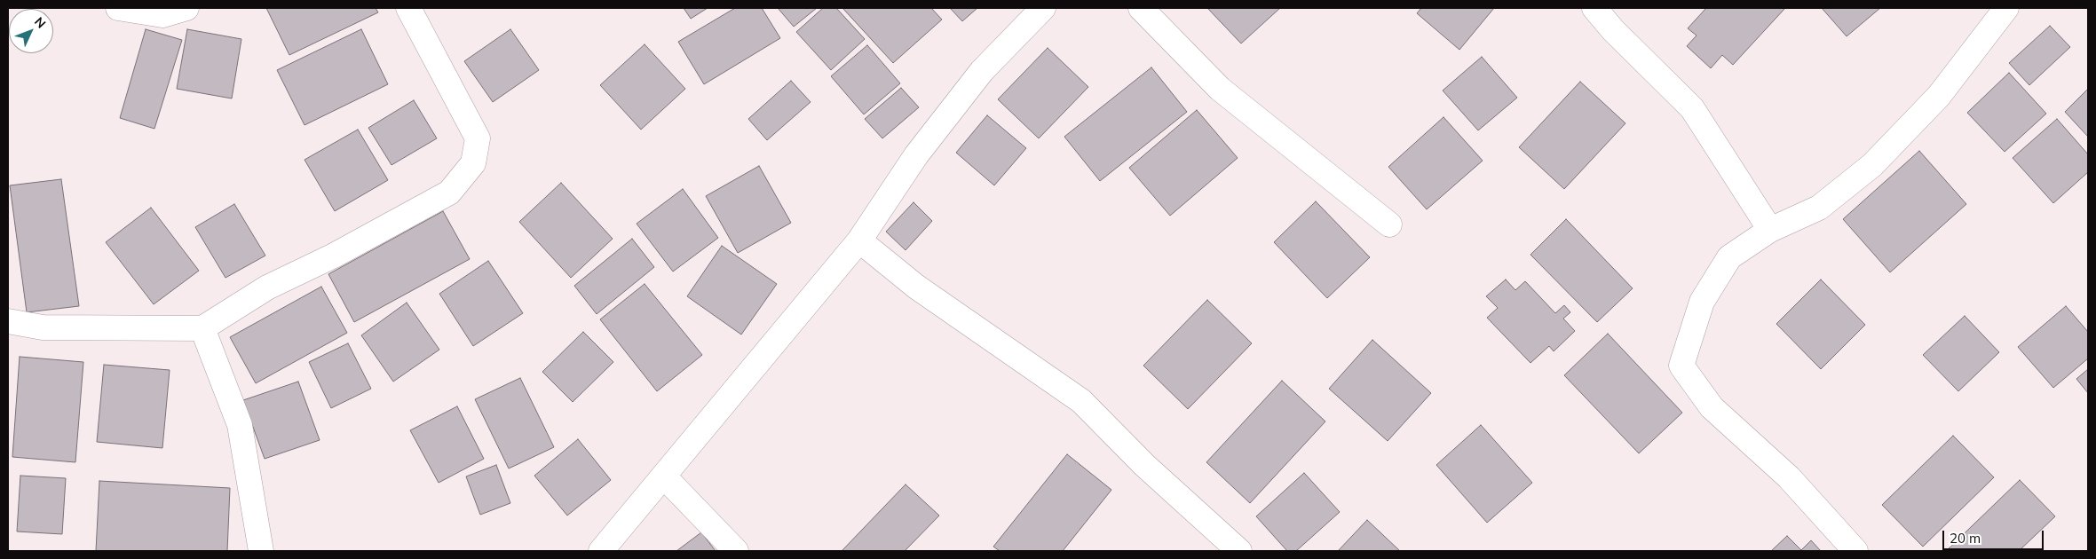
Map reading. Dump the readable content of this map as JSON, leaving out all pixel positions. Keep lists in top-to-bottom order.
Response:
{
  "scale_bar": "20 m",
  "north": "top right"
}
